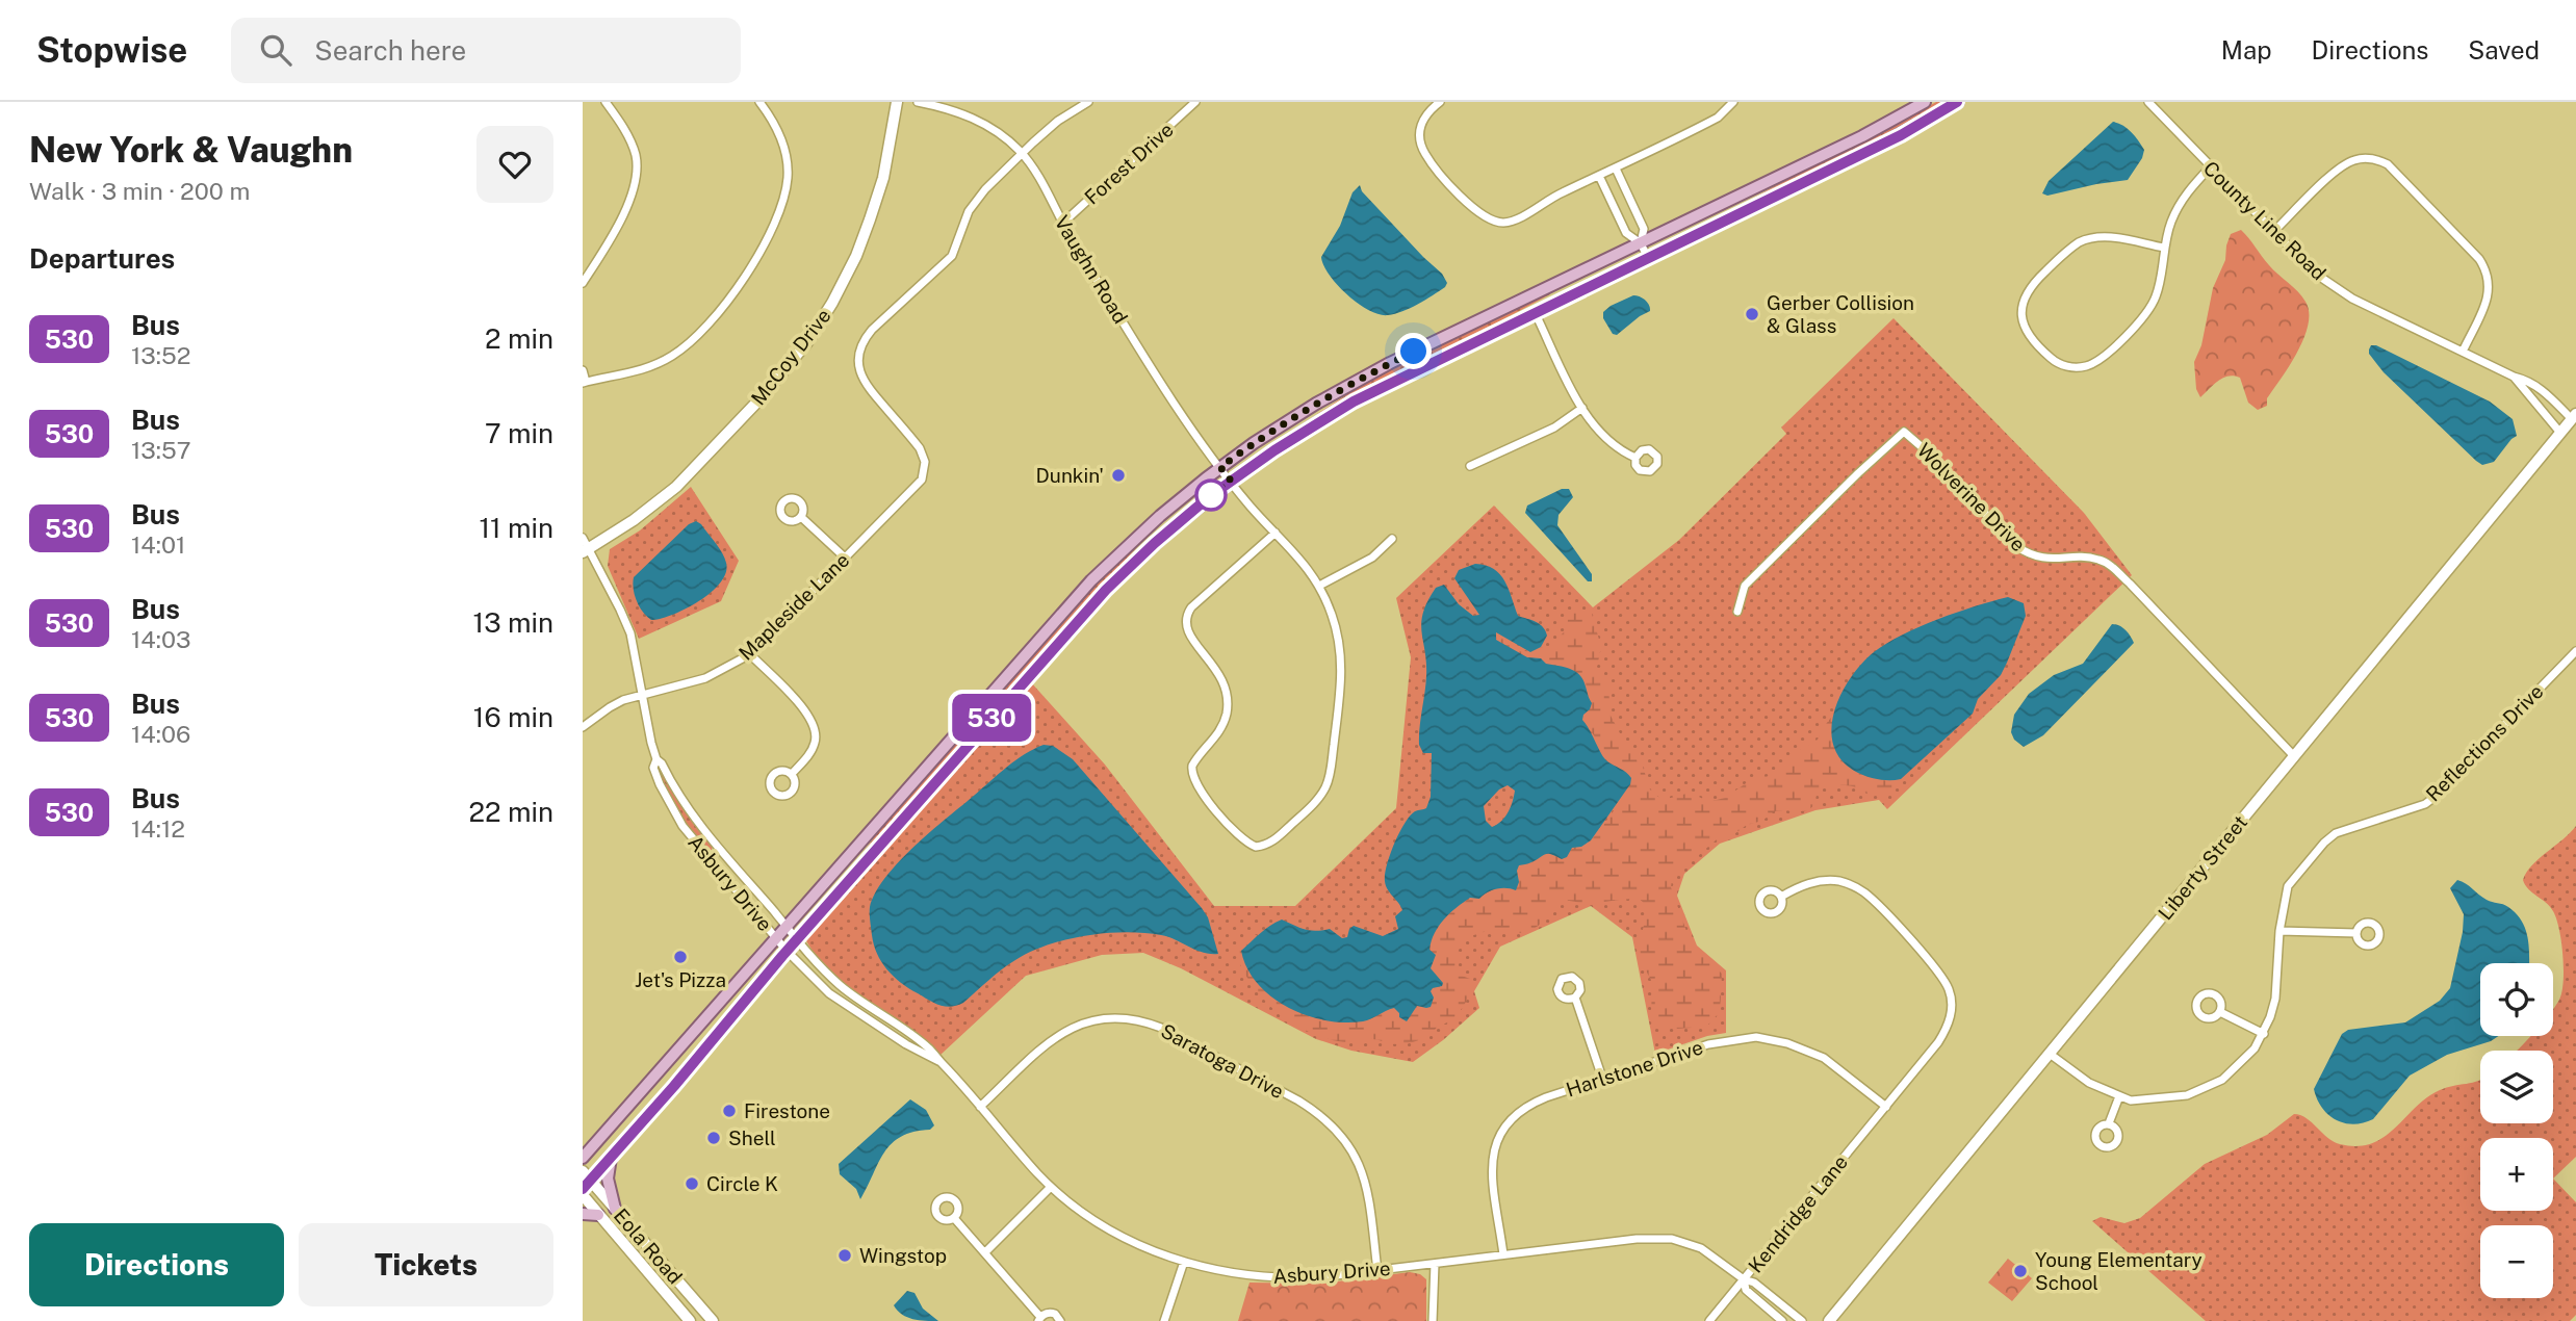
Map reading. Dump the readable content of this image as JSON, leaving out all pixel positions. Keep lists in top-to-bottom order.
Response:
{
  "streets": {
    "street": [
      "Forest Drive",
      "County Line Road",
      "Vaughn Road",
      "McCoy Drive",
      "Wolverine Drive",
      "Mapleside Lane",
      "Reflections Drive",
      "Liberty Street",
      "Asbury Drive",
      "Saratoga Drive",
      "Harlstone Drive",
      "Kendridge Lane",
      "Eola Road"
    ]
  },
  "crossings": [
    ["Forest Drive", "Vaughn Road"],
    ["County Line Road", "Liberty Street"],
    ["Vaughn Road", "Mapleside Lane"],
    ["McCoy Drive", "Asbury Drive"],
    ["Wolverine Drive", "Liberty Street"],
    ["Mapleside Lane", "Asbury Drive"],
    ["Reflections Drive", "Liberty Street"],
    ["Asbury Drive", "Saratoga Drive"],
    ["Asbury Drive", "Harlstone Drive"],
    ["Asbury Drive", "Kendridge Lane"],
    ["Harlstone Drive", "Kendridge Lane"]
  ],
  "places": [
    "Gerber Collision & Glass",
    "Dunkin'",
    "Jet's Pizza",
    "Firestone",
    "Shell",
    "Circle K",
    "Wingstop",
    "Young Elementary School"
  ],
  "lines": ["bus line 530"],
  "page": {
    "header": "Stopwise",
    "search": "Search here",
    "nav": ["Map", "Directions", "Saved"],
    "heading": [
      ["New York & Vaughn", "Walk · 3 min · 200 m"],
      "Departures"
    ],
    "on_map": "530",
    "list": [
      {
        "mark": "530",
        "name": "Bus",
        "note": "13:52",
        "value": "2 min"
      },
      {
        "mark": "530",
        "name": "Bus",
        "note": "13:57",
        "value": "7 min"
      },
      {
        "mark": "530",
        "name": "Bus",
        "note": "14:01",
        "value": "11 min"
      },
      {
        "mark": "530",
        "name": "Bus",
        "note": "14:03",
        "value": "13 min"
      },
      {
        "mark": "530",
        "name": "Bus",
        "note": "14:06",
        "value": "16 min"
      },
      {
        "mark": "530",
        "name": "Bus",
        "note": "14:12",
        "value": "22 min"
      }
    ],
    "map_buttons": ["+", "−"],
    "buttons": ["Directions", "Tickets"]
  }
}
